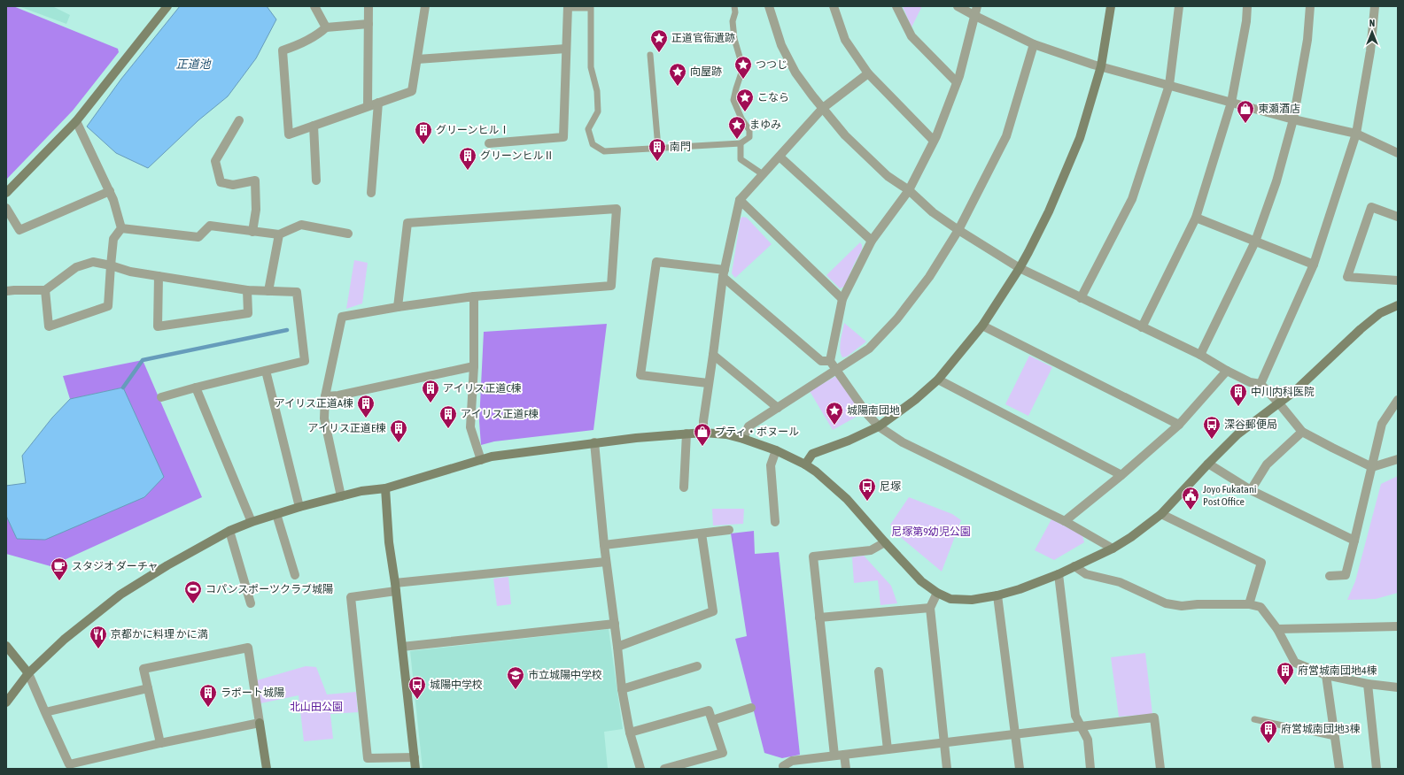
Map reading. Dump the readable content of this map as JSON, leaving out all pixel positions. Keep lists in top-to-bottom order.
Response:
{
  "water": ["正道池"],
  "parks": ["尼塚第9幼児公園", "北山田公園"],
  "places": {
    "place": [
      "正道官衙遺跡",
      "つつじ",
      "向屋跡",
      "こなら",
      "まゆみ",
      "城陽南団地"
    ],
    "shop": ["東瀬酒店", "プティ・ボヌール"],
    "building": [
      "グリーンヒルⅠ",
      "南門",
      "グリーンヒルⅡ",
      "アイリス正道C棟",
      "中川内科医院",
      "アイリス正道A棟",
      "アイリス正道F棟",
      "アイリス正道E棟",
      "府営城南団地4棟",
      "ラポート城陽",
      "府営城南団地3棟"
    ],
    "bus stop": ["深谷郵便局", "尼塚", "城陽中学校"],
    "public building": ["Joyo Fukatani Post Office"],
    "cafe": ["スタジオ ダーチャ"],
    "sports": ["コパンスポーツクラブ城陽"],
    "restaurant": ["京都かに料理 かに満"],
    "school or university": ["市立城陽中学校"]
  },
  "north": "top"
}
